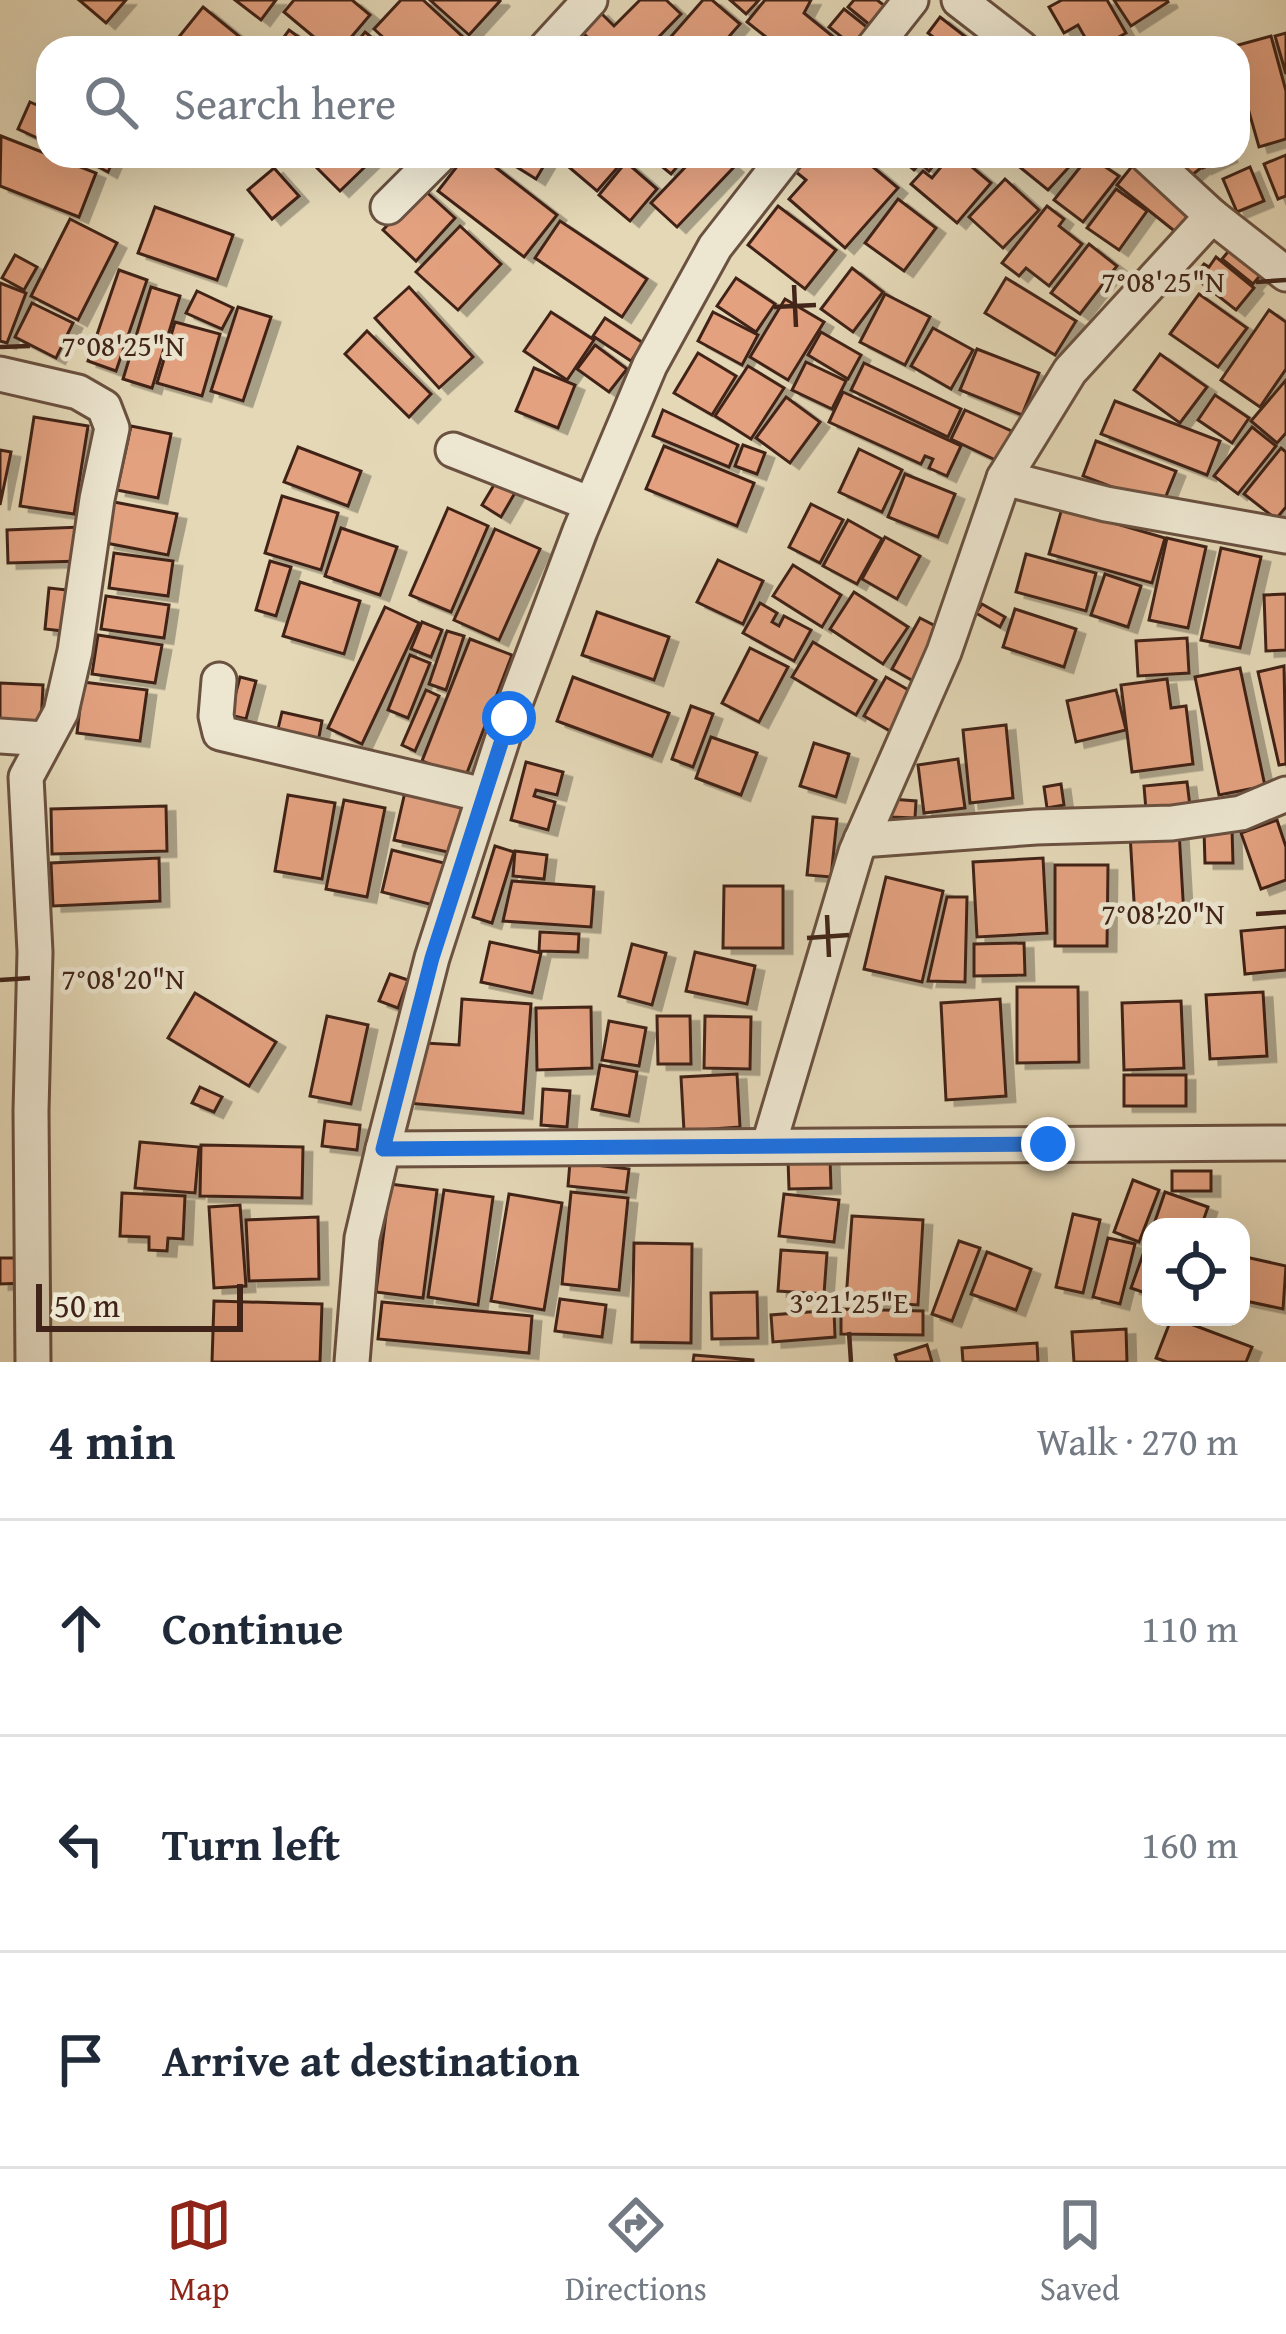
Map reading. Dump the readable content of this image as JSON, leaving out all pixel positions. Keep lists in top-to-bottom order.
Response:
{
  "scale_bar": "50 m",
  "page": {
    "search": "Search here",
    "scale": "50 m",
    "heading": ["4 min", "Walk · 270 m"],
    "list": [
      ["Continue", "110 m"],
      ["Turn left", "160 m"],
      "Arrive at destination"
    ],
    "nav": ["Map", "Directions", "Saved"]
  },
  "coordinates": ["7°08'25\"N", "7°08'20\"N", "3°21'25\"E"]
}
